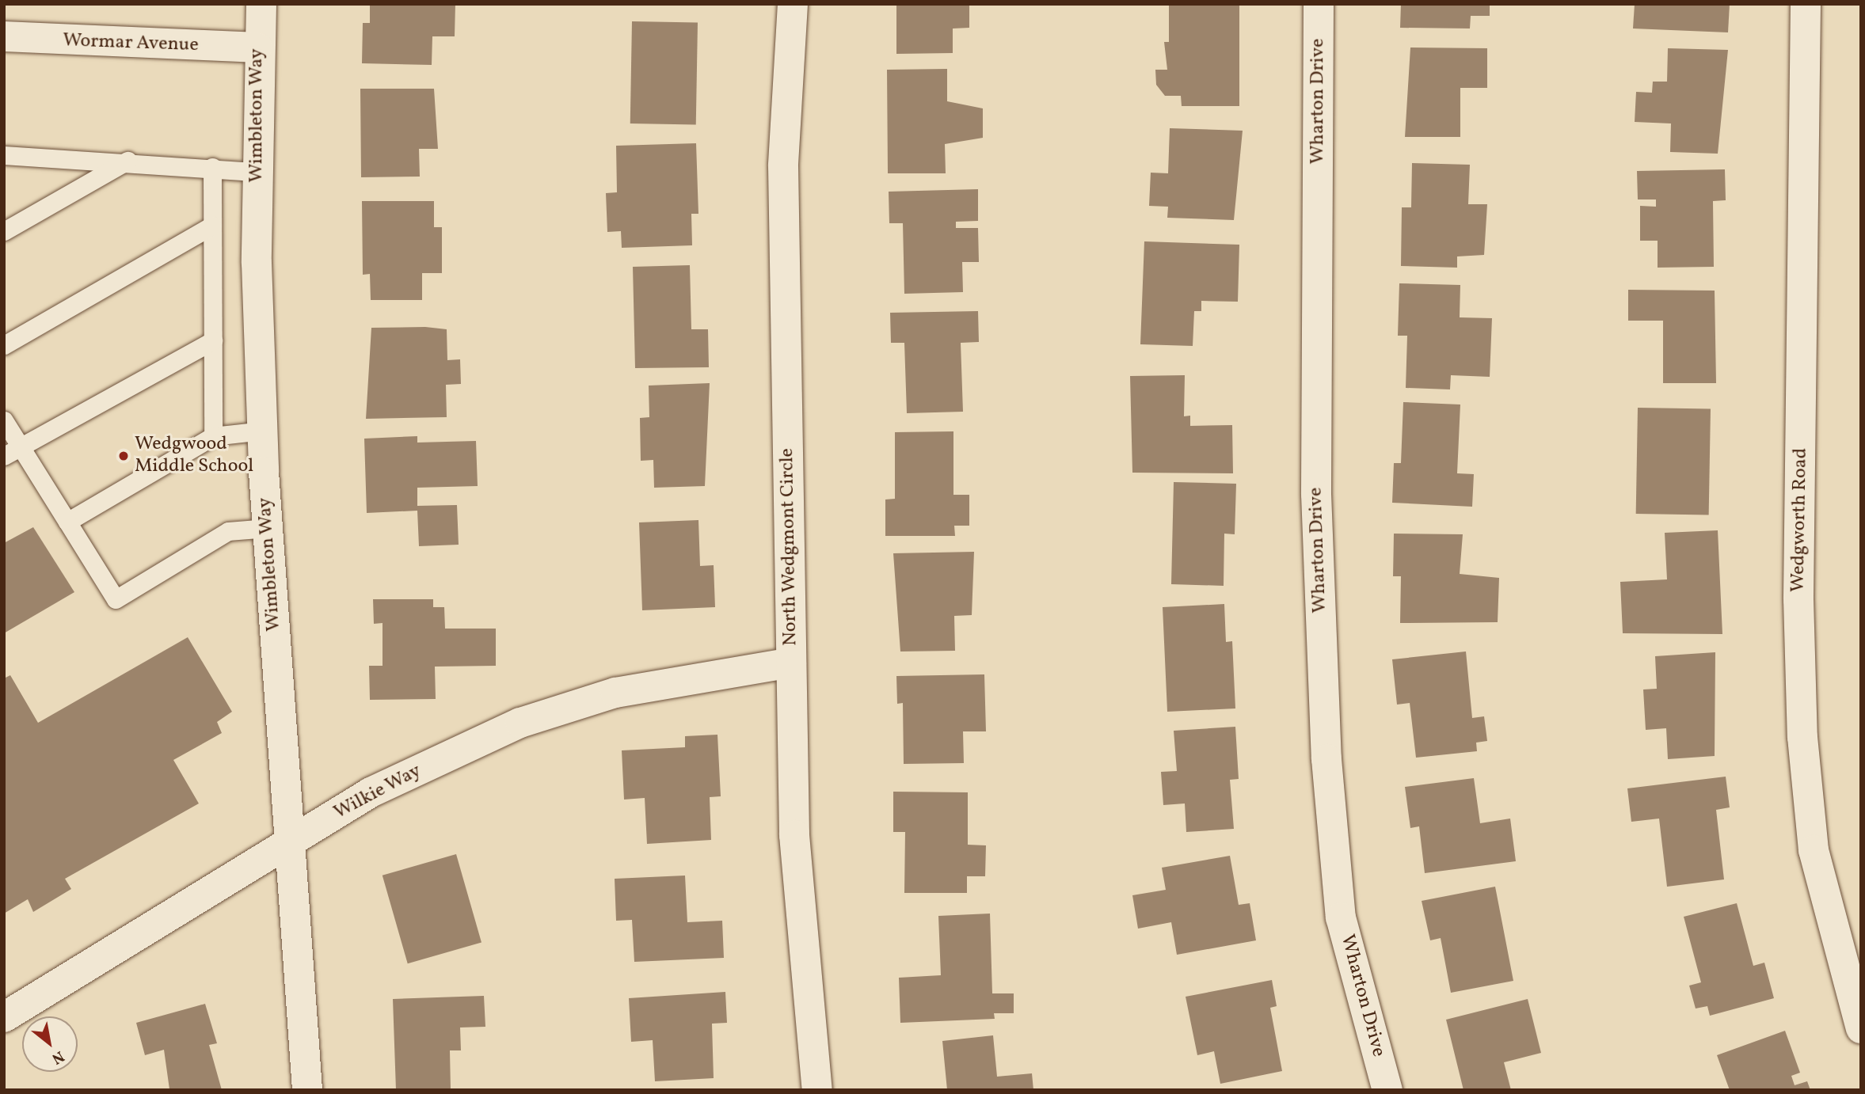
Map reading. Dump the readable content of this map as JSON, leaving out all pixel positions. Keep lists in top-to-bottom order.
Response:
{
  "streets": {
    "street": [
      "Wormar Avenue",
      "Wharton Drive",
      "Wimbleton Way",
      "Wedgworth Road",
      "North Wedgmont Circle",
      "Wilkie Way"
    ]
  },
  "crossings": [
    ["Wormar Avenue", "Wimbleton Way"],
    ["Wimbleton Way", "Wilkie Way"],
    ["North Wedgmont Circle", "Wilkie Way"]
  ],
  "places": ["Wedgwood Middle School"],
  "north": "bottom right"
}
